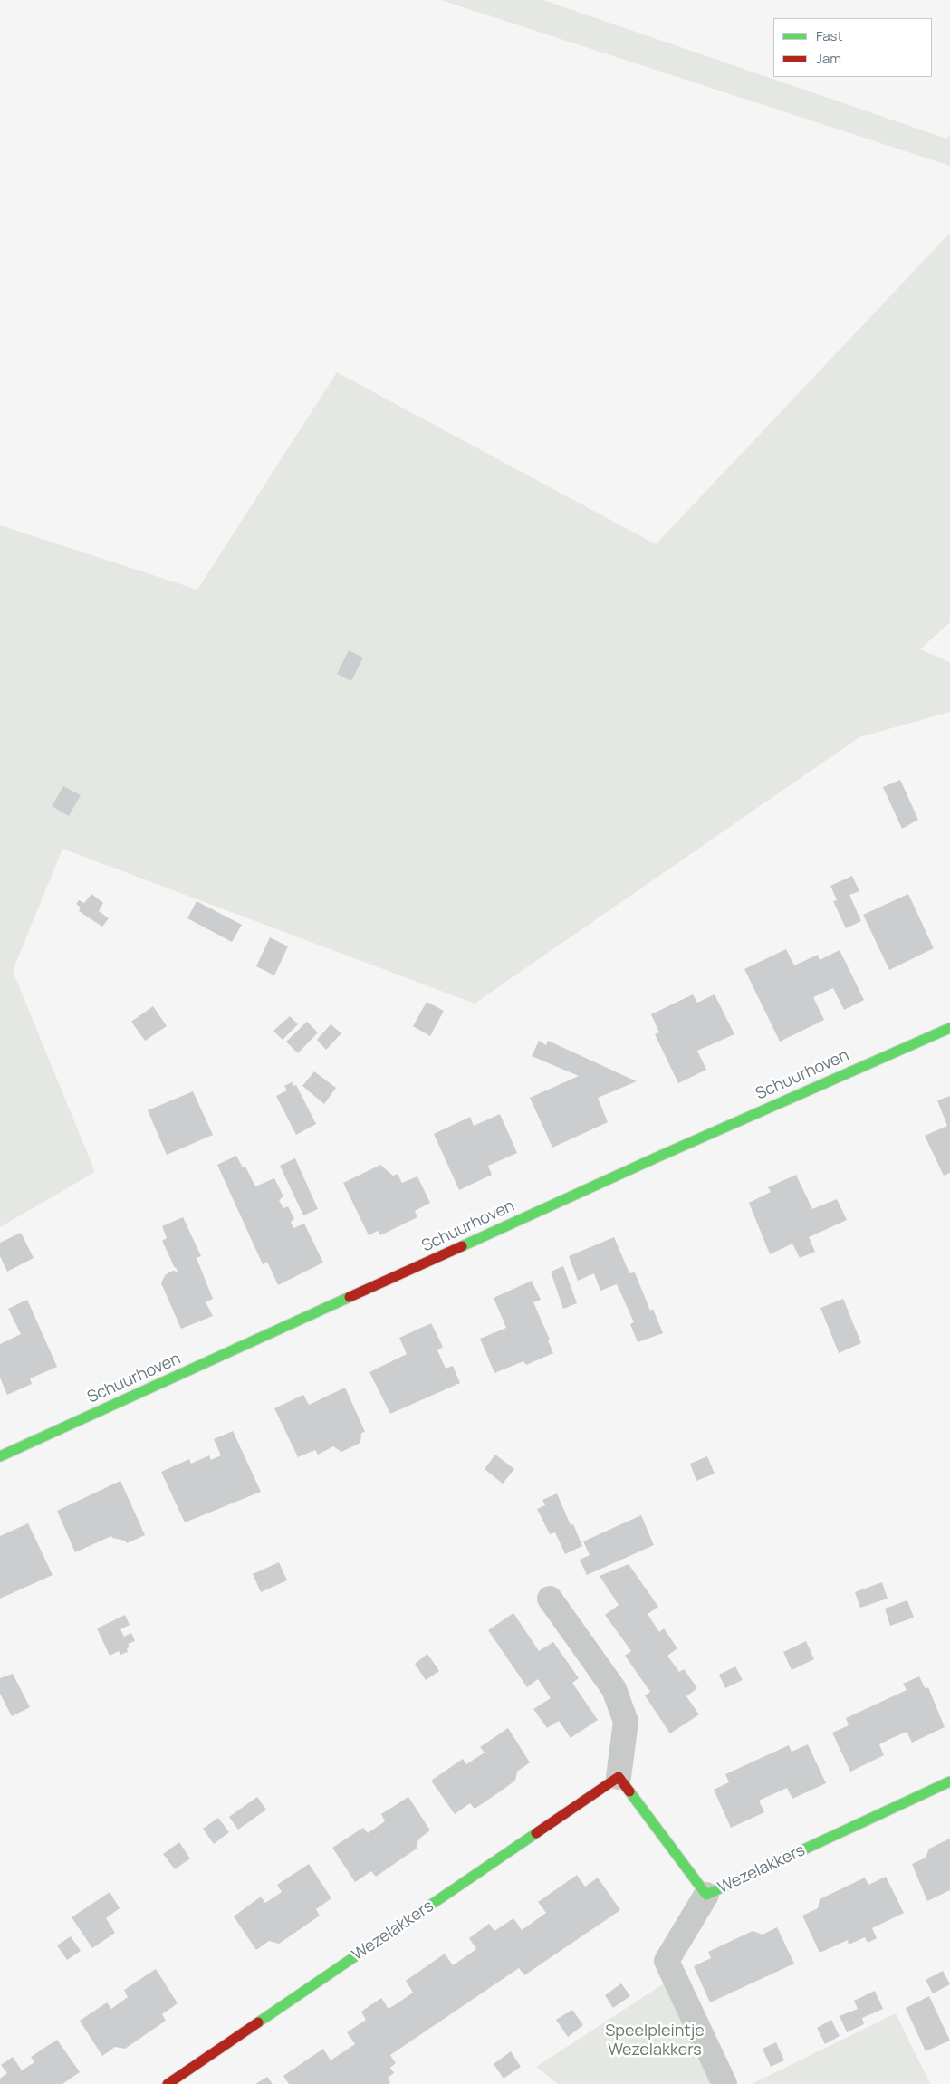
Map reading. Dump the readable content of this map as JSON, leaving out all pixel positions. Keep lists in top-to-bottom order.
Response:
{
  "streets": {
    "street": ["Schuurhoven", "Wezelakkers"]
  },
  "parks": ["Speelpleintje Wezelakkers"],
  "legend": ["Fast", "Jam"]
}
